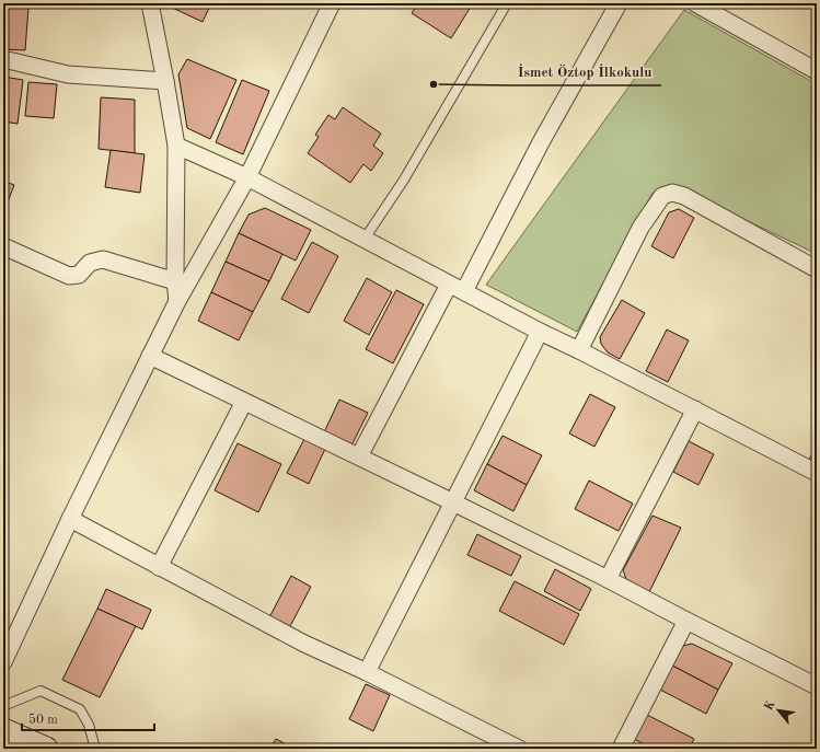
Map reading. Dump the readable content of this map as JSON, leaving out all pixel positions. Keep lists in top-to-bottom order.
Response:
{
  "places": ["İsmet Öztop İlkokulu"],
  "scale_bar": "50 m",
  "north": "top left"
}
